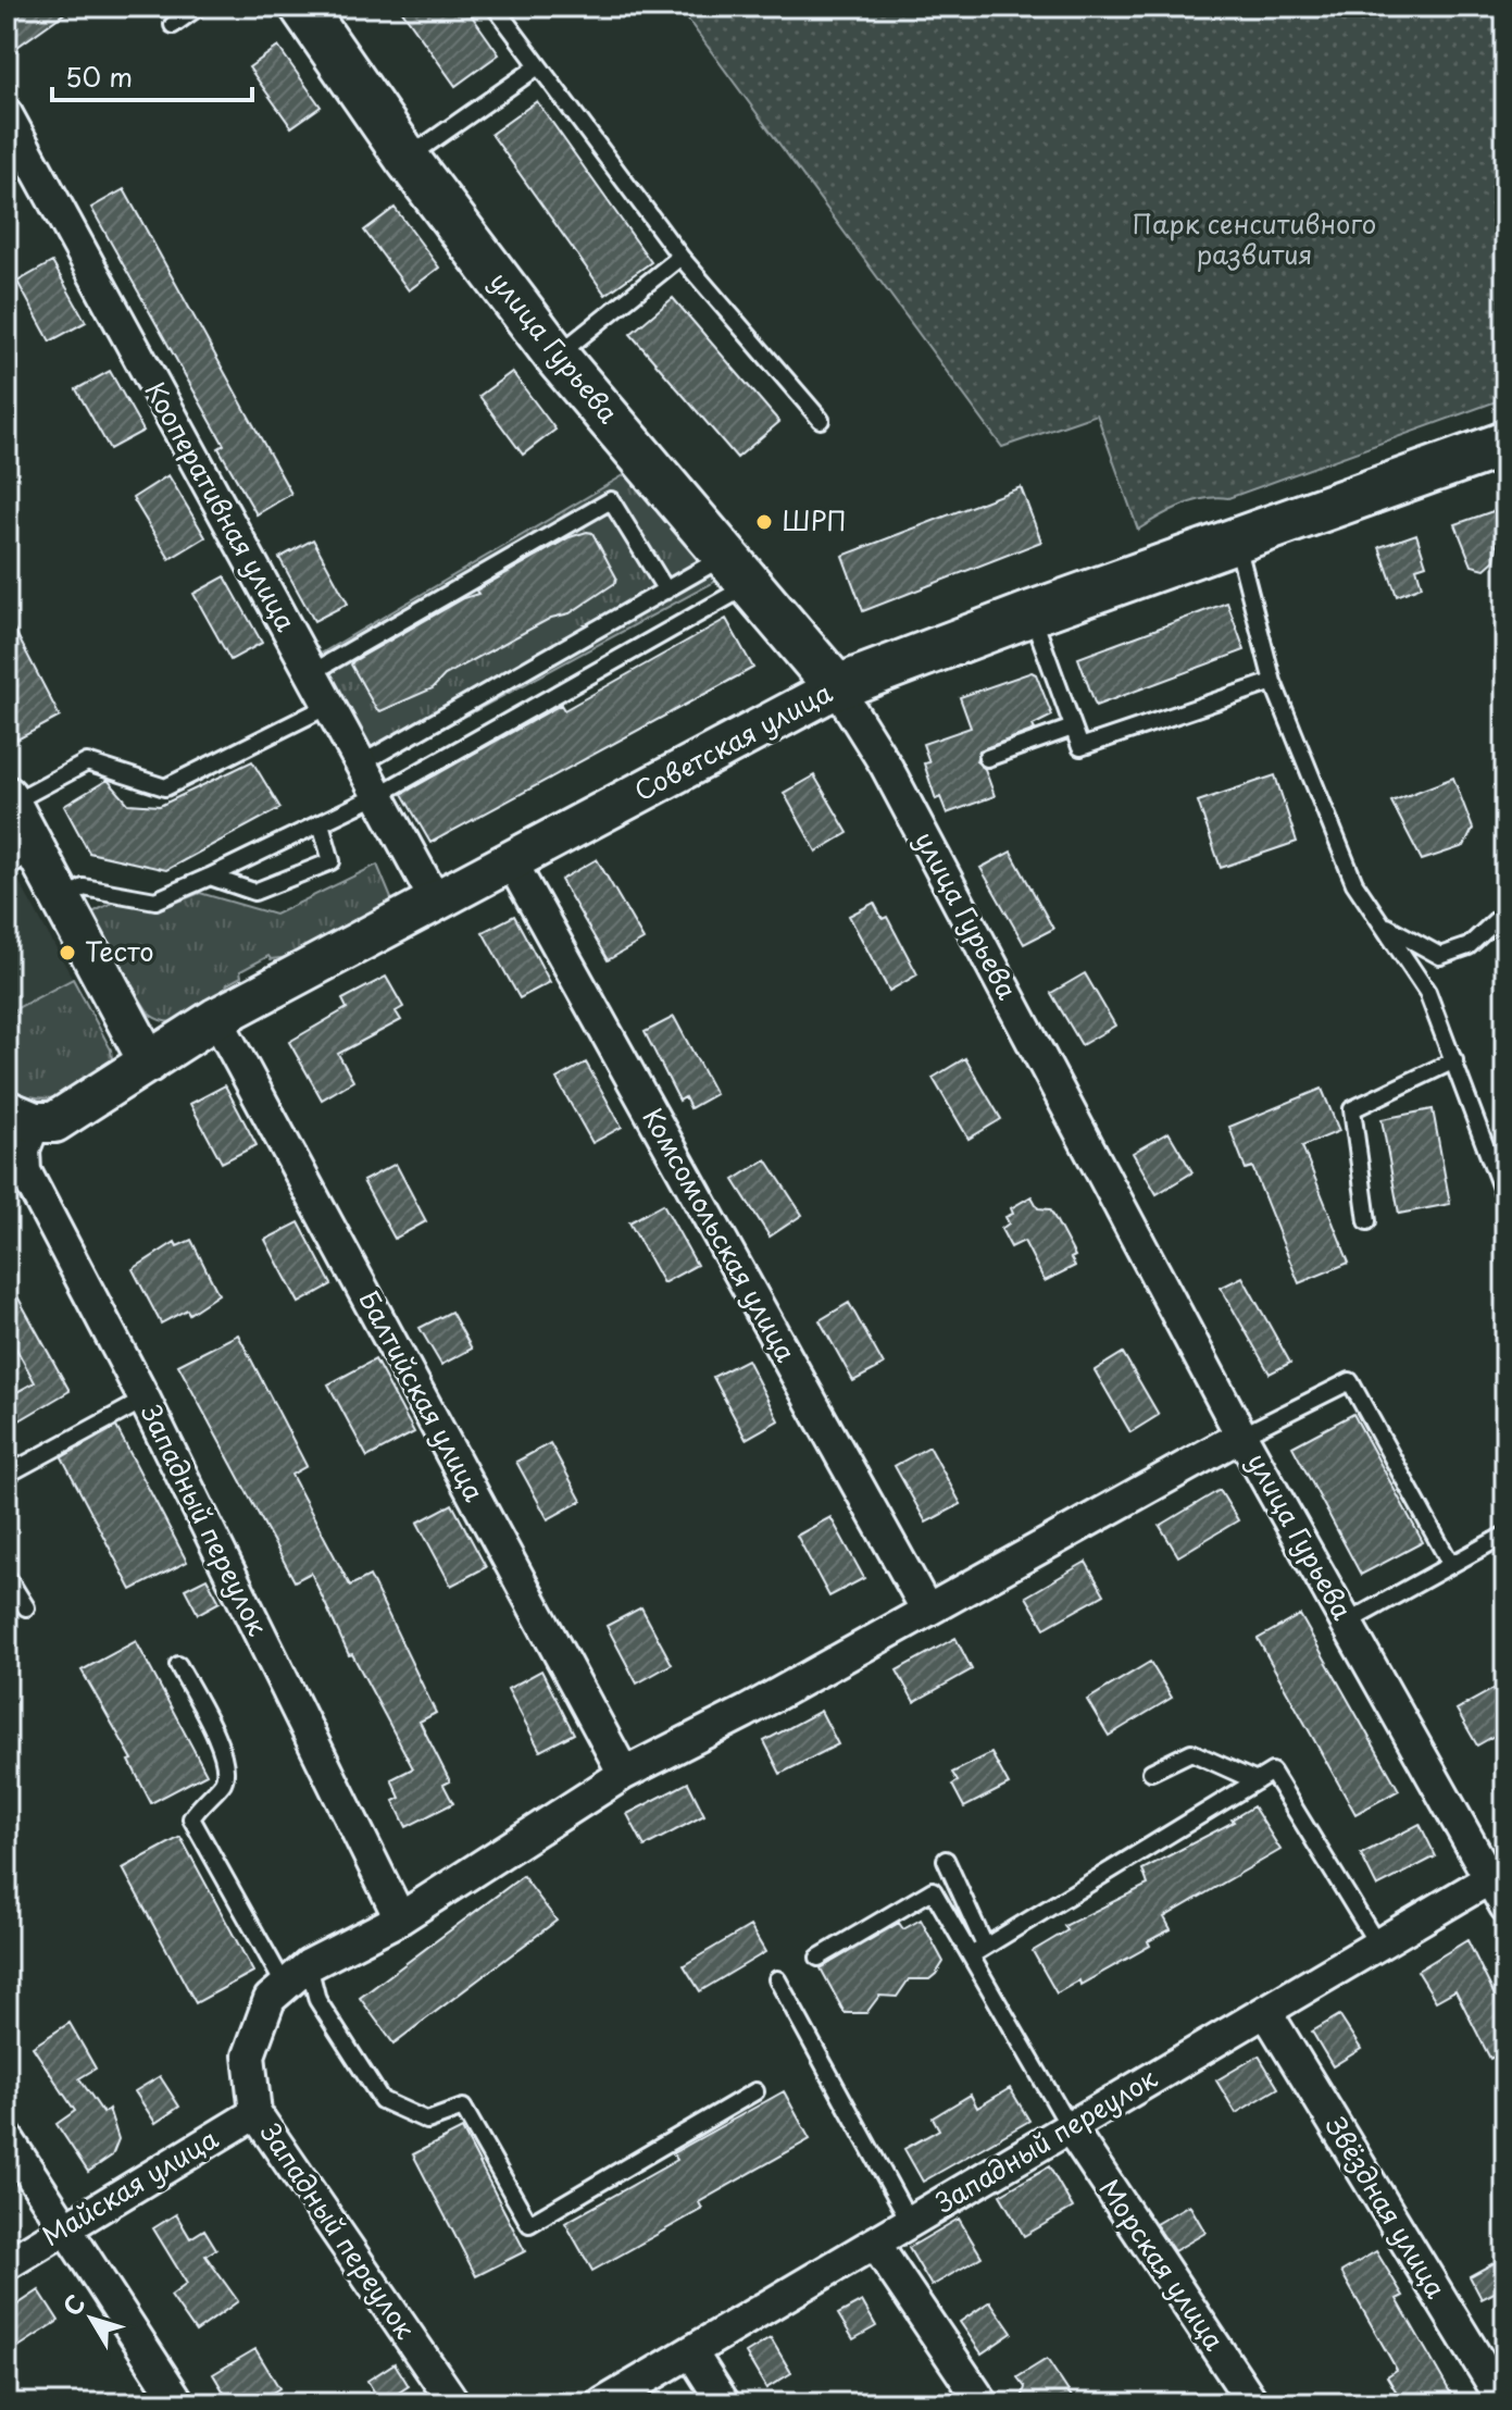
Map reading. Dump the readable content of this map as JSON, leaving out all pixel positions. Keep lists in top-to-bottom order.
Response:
{
  "streets": {
    "main road": ["улица Гурьева", "Советская улица"],
    "street": [
      "Кооперативная улица",
      "Комсомольская улица",
      "Балтийская улица",
      "Западный переулок",
      "Майская улица",
      "Звёздная улица",
      "Морская улица"
    ]
  },
  "crossings": [
    ["улица Гурьева", "Советская улица"],
    ["улица Гурьева", "Западный переулок"],
    ["Кооперативная улица", "Советская улица"],
    ["Советская улица", "Комсомольская улица"],
    ["Советская улица", "Балтийская улица"],
    ["Советская улица", "Западный переулок"],
    ["Комсомольская улица", "Западный переулок"],
    ["Балтийская улица", "Западный переулок"],
    ["Западный переулок", "Майская улица"],
    ["Западный переулок", "Звёздная улица"],
    ["Западный переулок", "Морская улица"]
  ],
  "parks": ["Парк сенситивного развития"],
  "places": ["ШРП", "Тесто"],
  "scale_bar": "50 m",
  "north": "top left"
}
